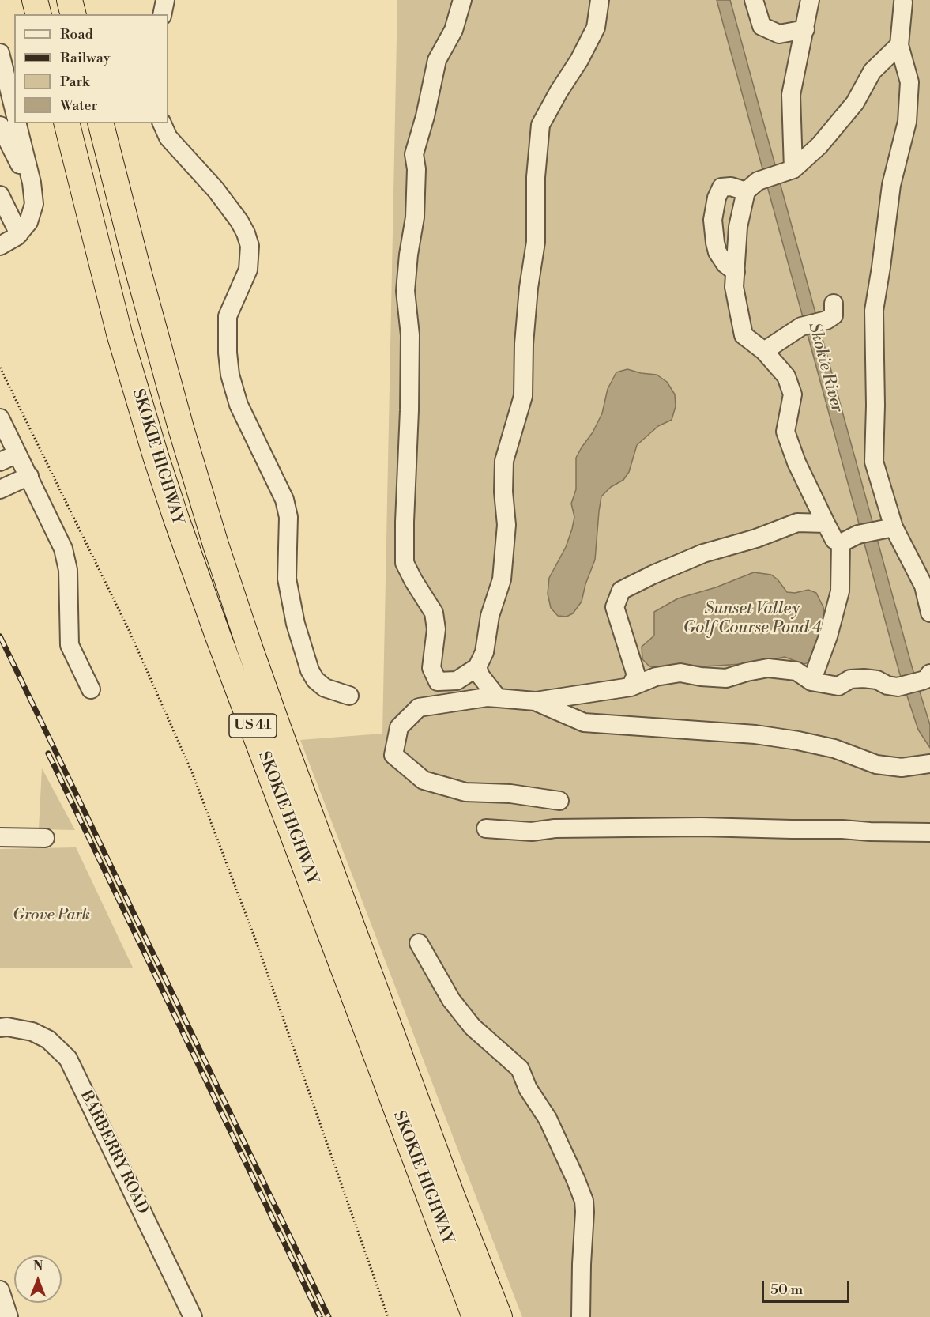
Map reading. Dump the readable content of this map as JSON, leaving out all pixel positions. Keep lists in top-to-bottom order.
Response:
{
  "streets": {
    "highway": ["SKOKIE HIGHWAY", "US 41"],
    "street": ["BARBERRY ROAD"]
  },
  "water": ["Skokie River", "Sunset Valley Golf Course Pond 4"],
  "parks": ["Grove Park"],
  "legend": [
    "Road",
    "Railway",
    "Park",
    "Water"
  ],
  "scale_bar": "50 m",
  "north": "top"
}
